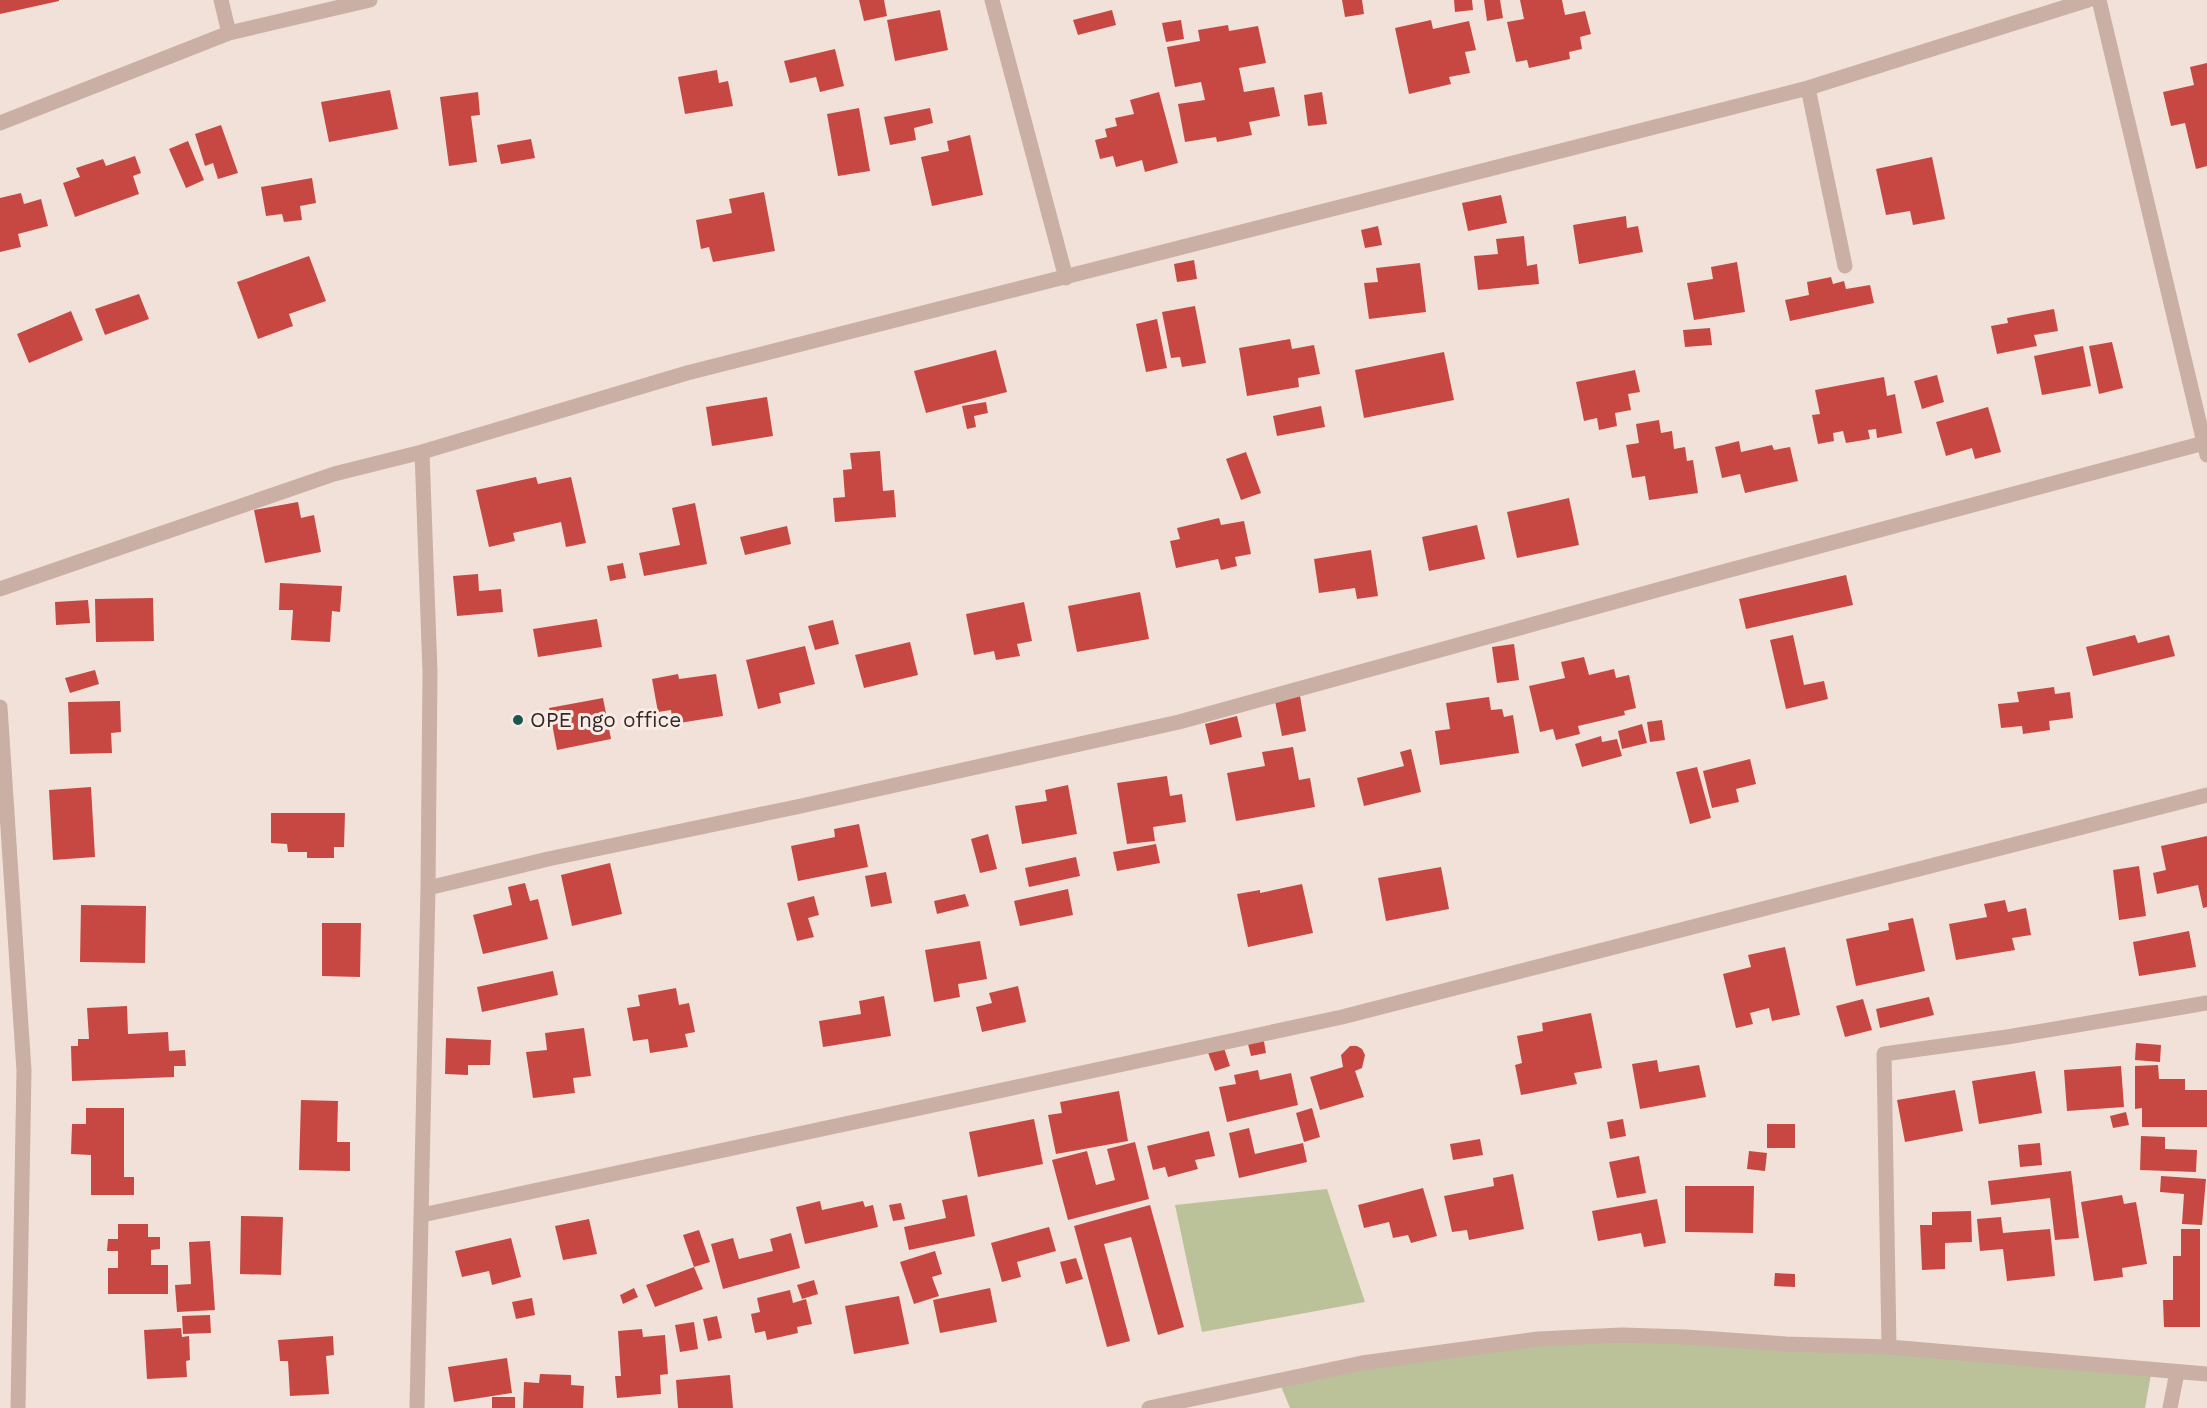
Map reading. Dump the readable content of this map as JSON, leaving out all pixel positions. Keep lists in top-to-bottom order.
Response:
{
  "places": ["OPE ngo office"]
}
